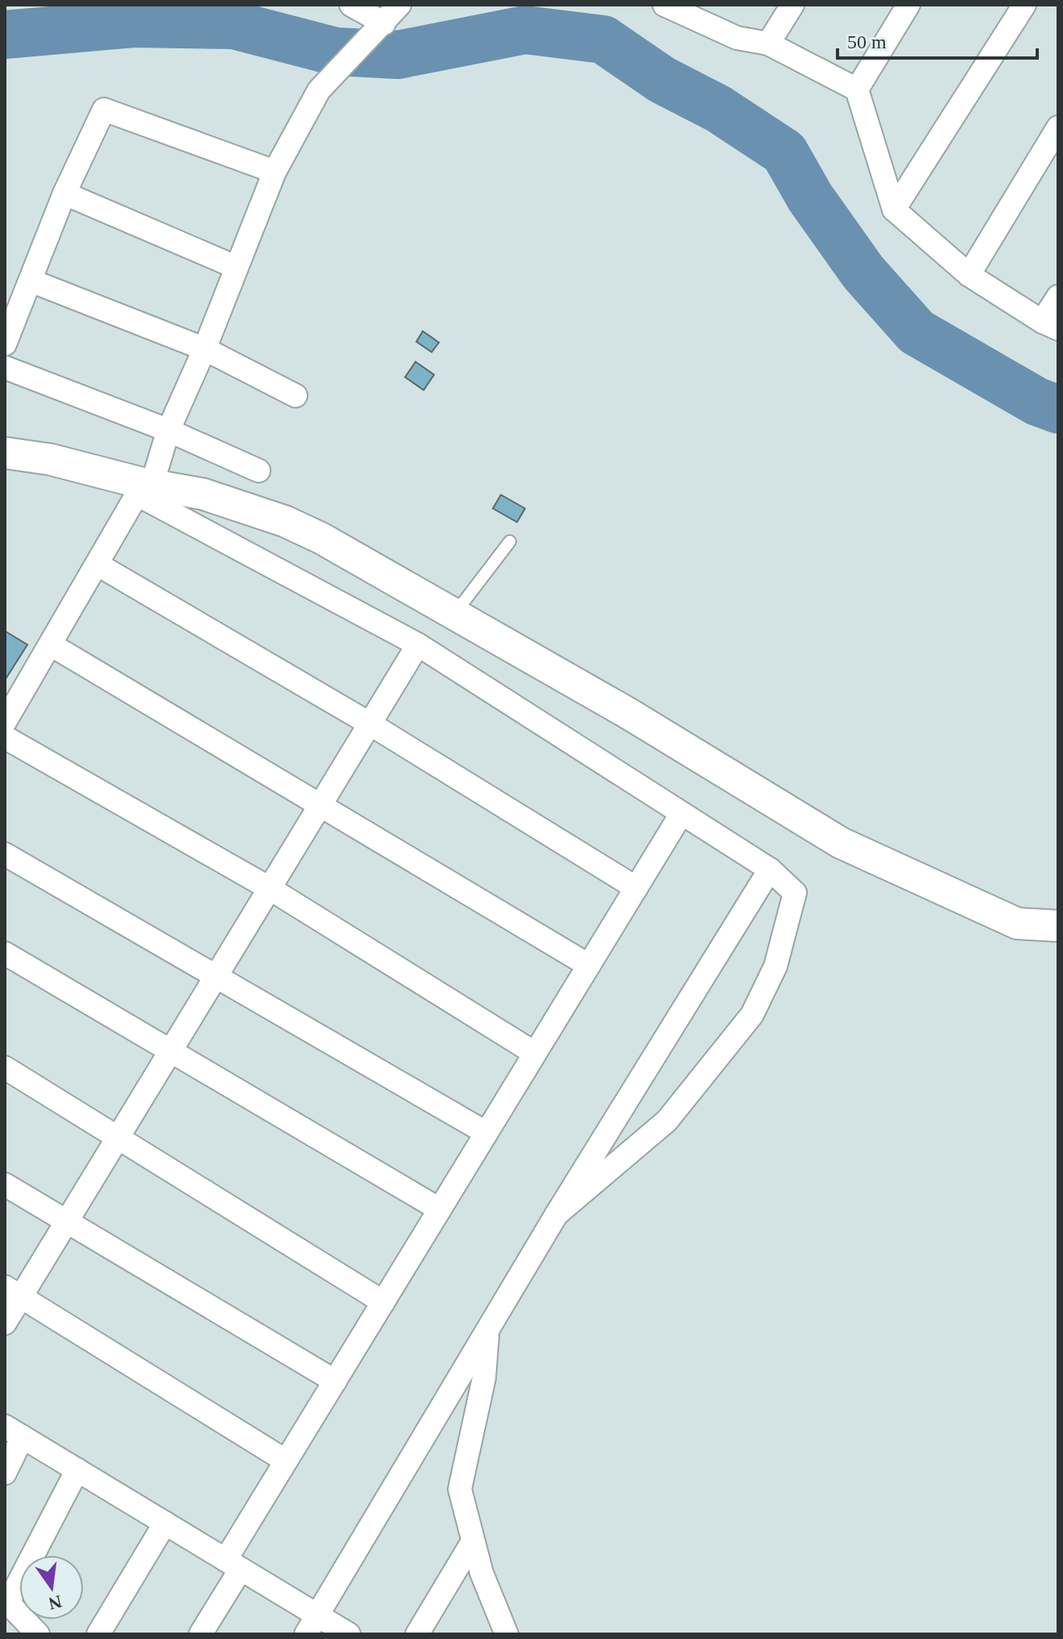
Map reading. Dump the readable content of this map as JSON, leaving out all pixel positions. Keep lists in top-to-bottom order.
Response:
{
  "scale_bar": "50 m",
  "north": "bottom"
}
